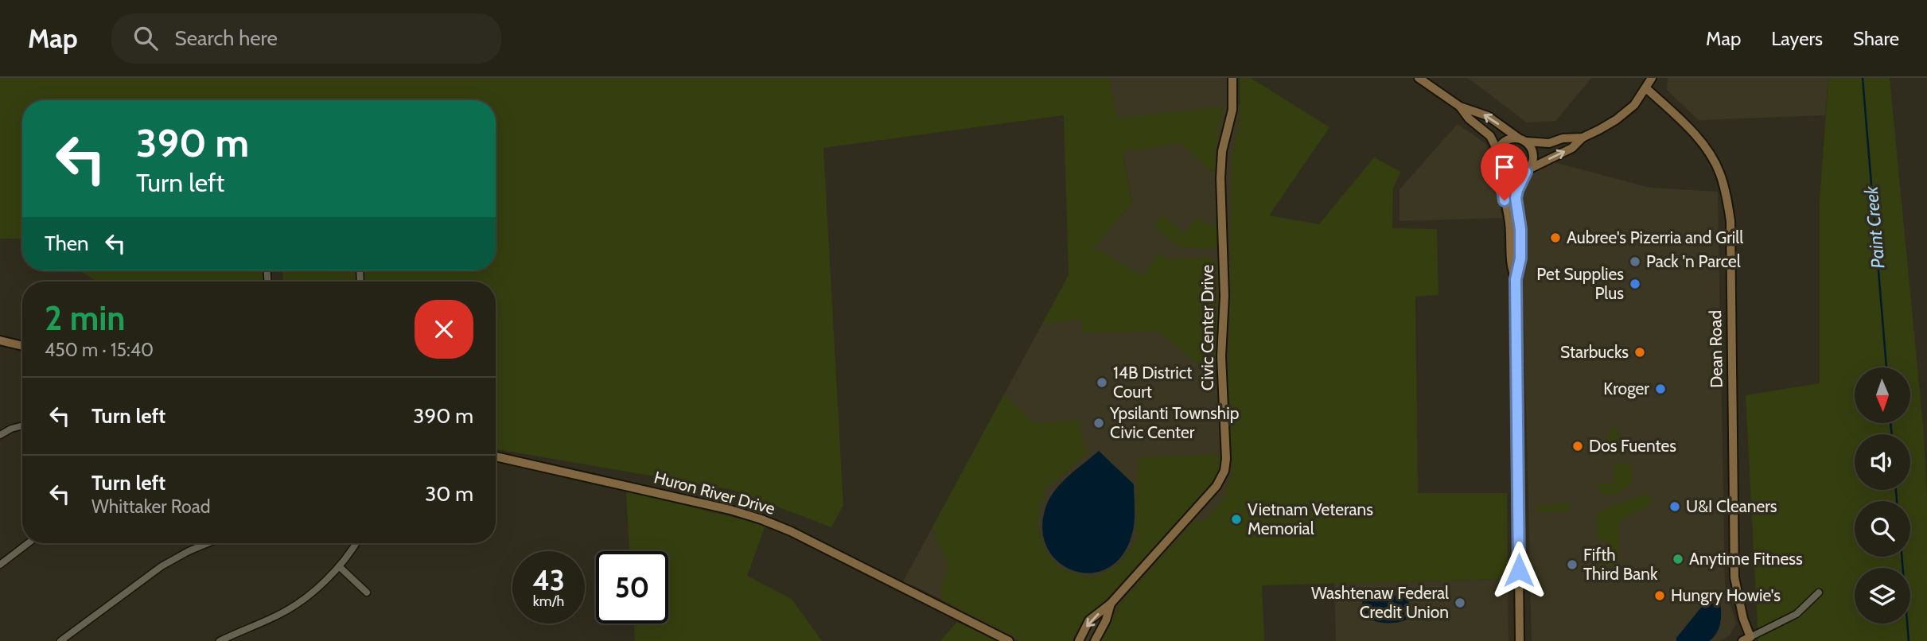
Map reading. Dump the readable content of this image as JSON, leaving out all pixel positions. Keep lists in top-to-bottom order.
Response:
{
  "streets": {
    "main road": ["Civic Center Drive", "Dean Road", "Huron River Drive"]
  },
  "water": ["Paint Creek"],
  "places": [
    "Aubree's Pizerria and Grill",
    "Pack 'n Parcel",
    "Pet Supplies Plus",
    "Starbucks",
    "14B District Court",
    "Kroger",
    "Ypsilanti Township Civic Center",
    "Dos Fuentes",
    "U&I Cleaners",
    "Vietnam Veterans Memorial",
    "Anytime Fitness",
    "Fifth Third Bank",
    "Hungry Howie's",
    "Washtenaw Federal Credit Union"
  ],
  "north": "bottom",
  "page": {
    "header": "Map",
    "search": "Search here",
    "nav": ["Map", "Layers", "Share"],
    "turn": ["390 m", "Turn left"],
    "then": "Then",
    "heading": ["2 min", "450 m · 15:40"],
    "list": [
      {
        "name": "Turn left",
        "value": "390 m"
      },
      {
        "name": "Turn left",
        "note": "Whittaker Road",
        "value": "30 m"
      }
    ],
    "speed": "43 km/h",
    "limit": "50"
  }
}
